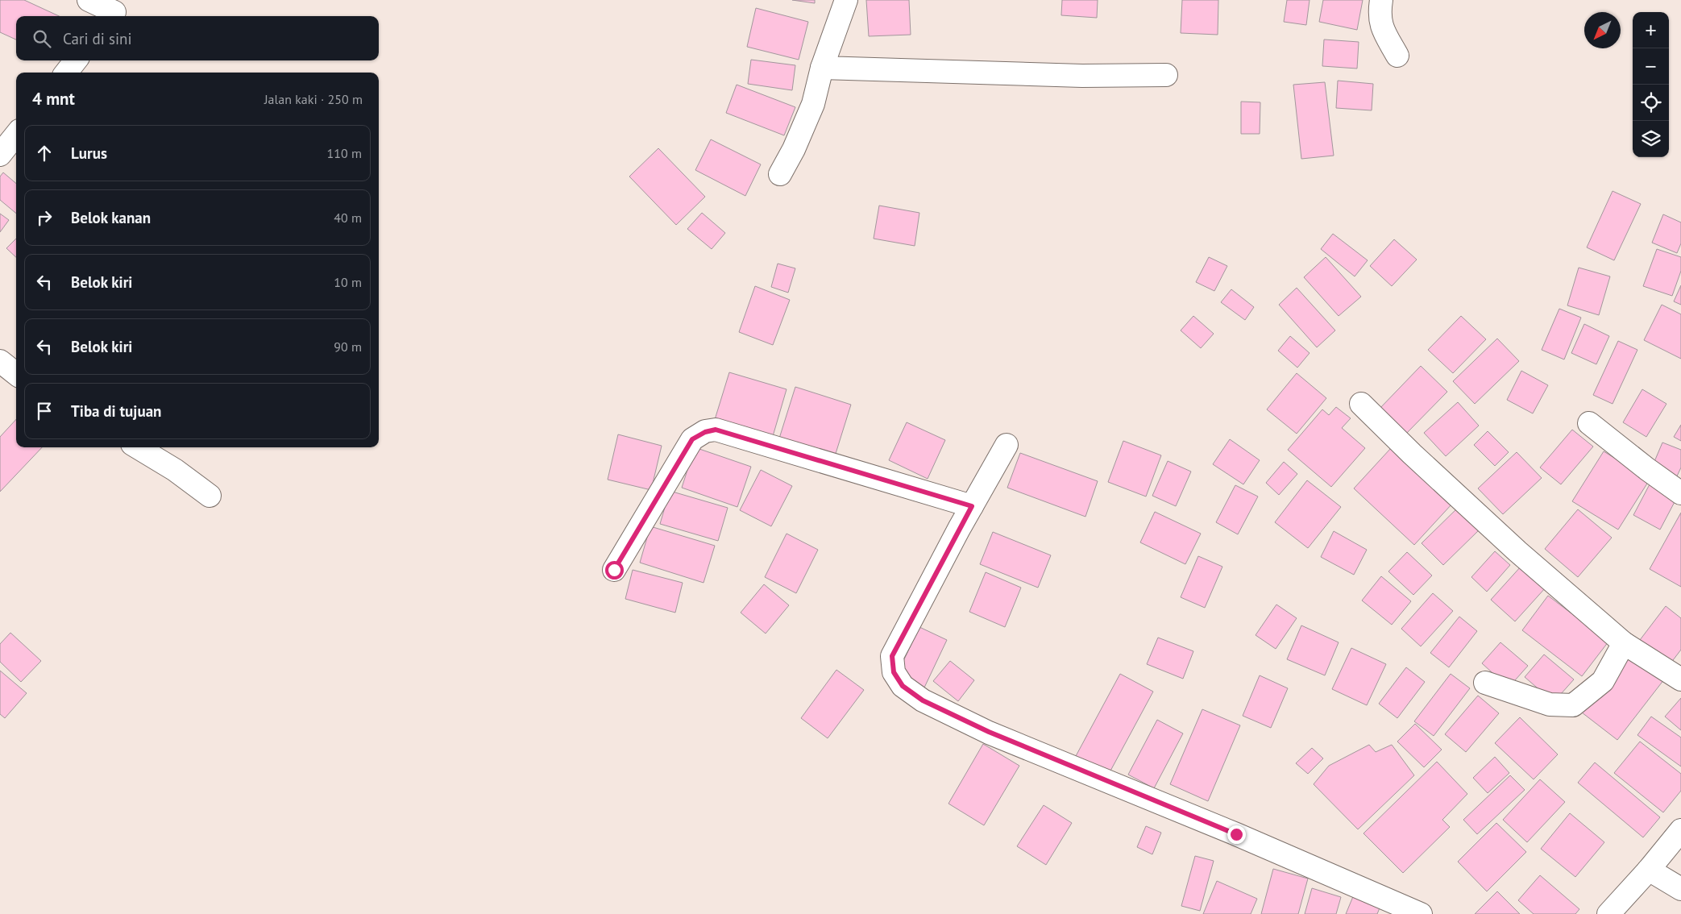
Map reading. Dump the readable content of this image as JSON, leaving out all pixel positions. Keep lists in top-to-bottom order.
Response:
{
  "north": "bottom left",
  "page": {
    "map_buttons": ["+", "−"],
    "search": "Cari di sini",
    "heading": ["4 mnt", "Jalan kaki · 250 m"],
    "list": [
      ["Lurus", "110 m"],
      ["Belok kanan", "40 m"],
      ["Belok kiri", "10 m"],
      ["Belok kiri", "90 m"],
      "Tiba di tujuan"
    ]
  }
}
